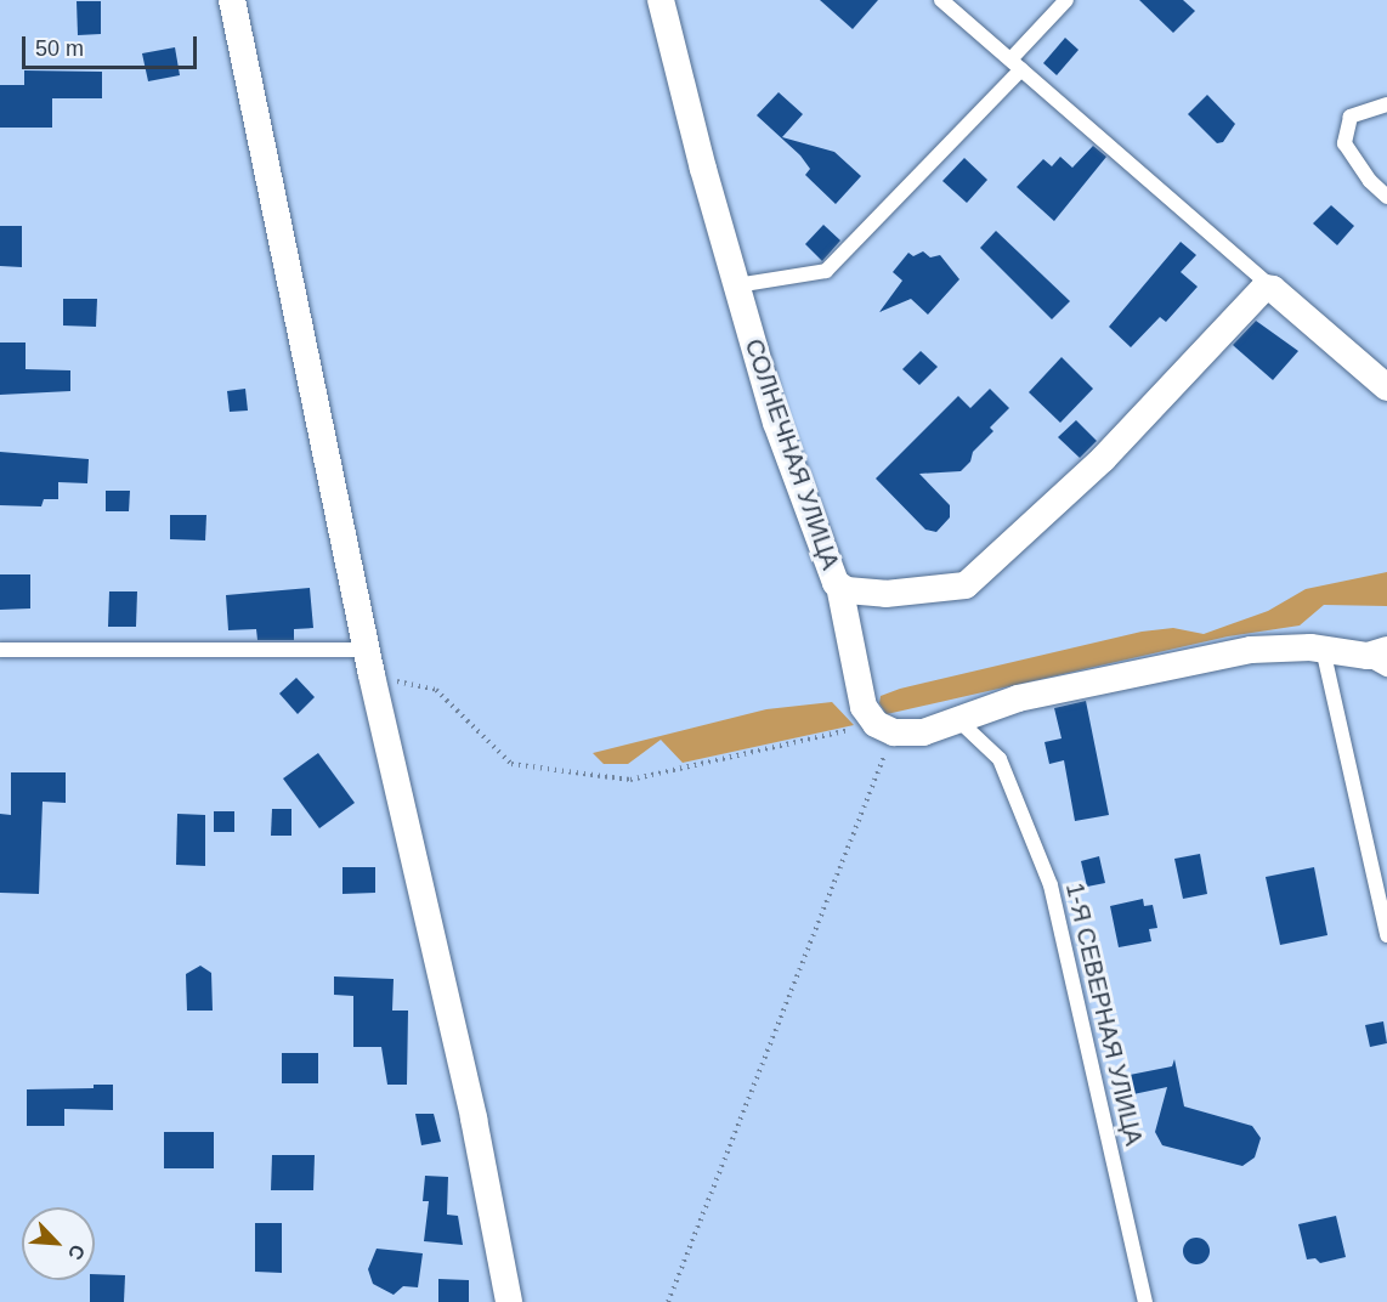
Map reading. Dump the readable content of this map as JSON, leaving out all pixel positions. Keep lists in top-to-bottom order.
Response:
{
  "streets": {
    "street": ["СОЛНЕЧНАЯ УЛИЦА"],
    "lane": ["1-Я СЕВЕРНАЯ УЛИЦА"]
  },
  "scale_bar": "50 m",
  "north": "bottom right"
}
